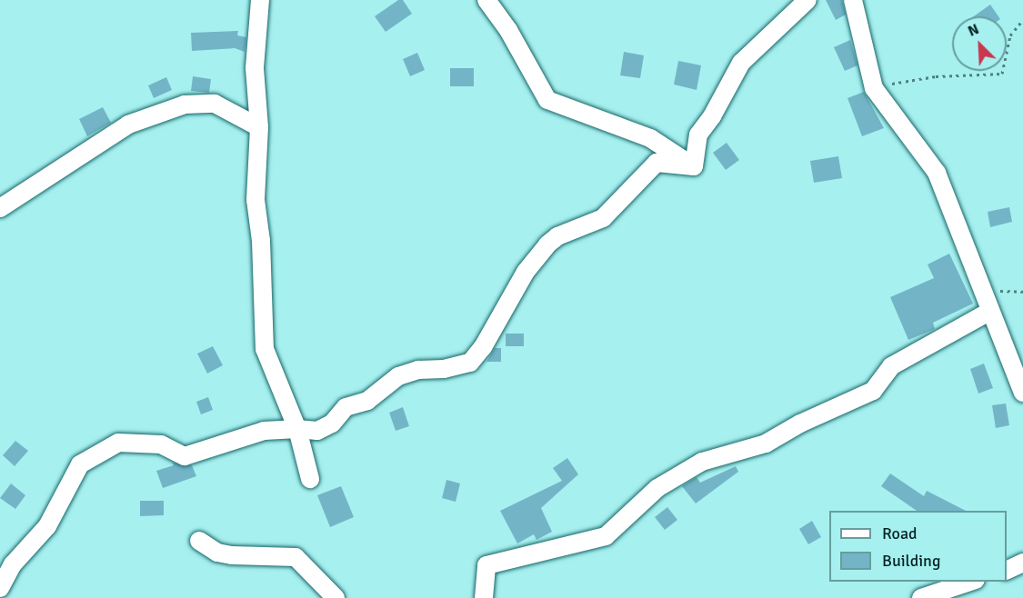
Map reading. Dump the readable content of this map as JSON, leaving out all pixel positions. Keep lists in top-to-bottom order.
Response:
{
  "legend": ["Road", "Building"],
  "north": "top left"
}
